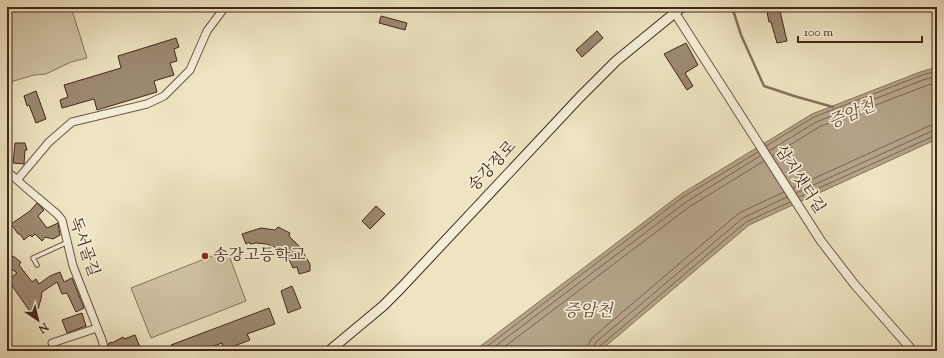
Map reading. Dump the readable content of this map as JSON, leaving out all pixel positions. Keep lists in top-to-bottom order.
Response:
{
  "streets": {
    "main road": ["송강정로"],
    "street": ["삼지샛터길", "독서골길"]
  },
  "crossings": [
    ["송강정로", "삼지샛터길"]
  ],
  "water": ["증암천"],
  "places": ["송강고등학교"],
  "scale_bar": "100 m",
  "north": "bottom right"
}
